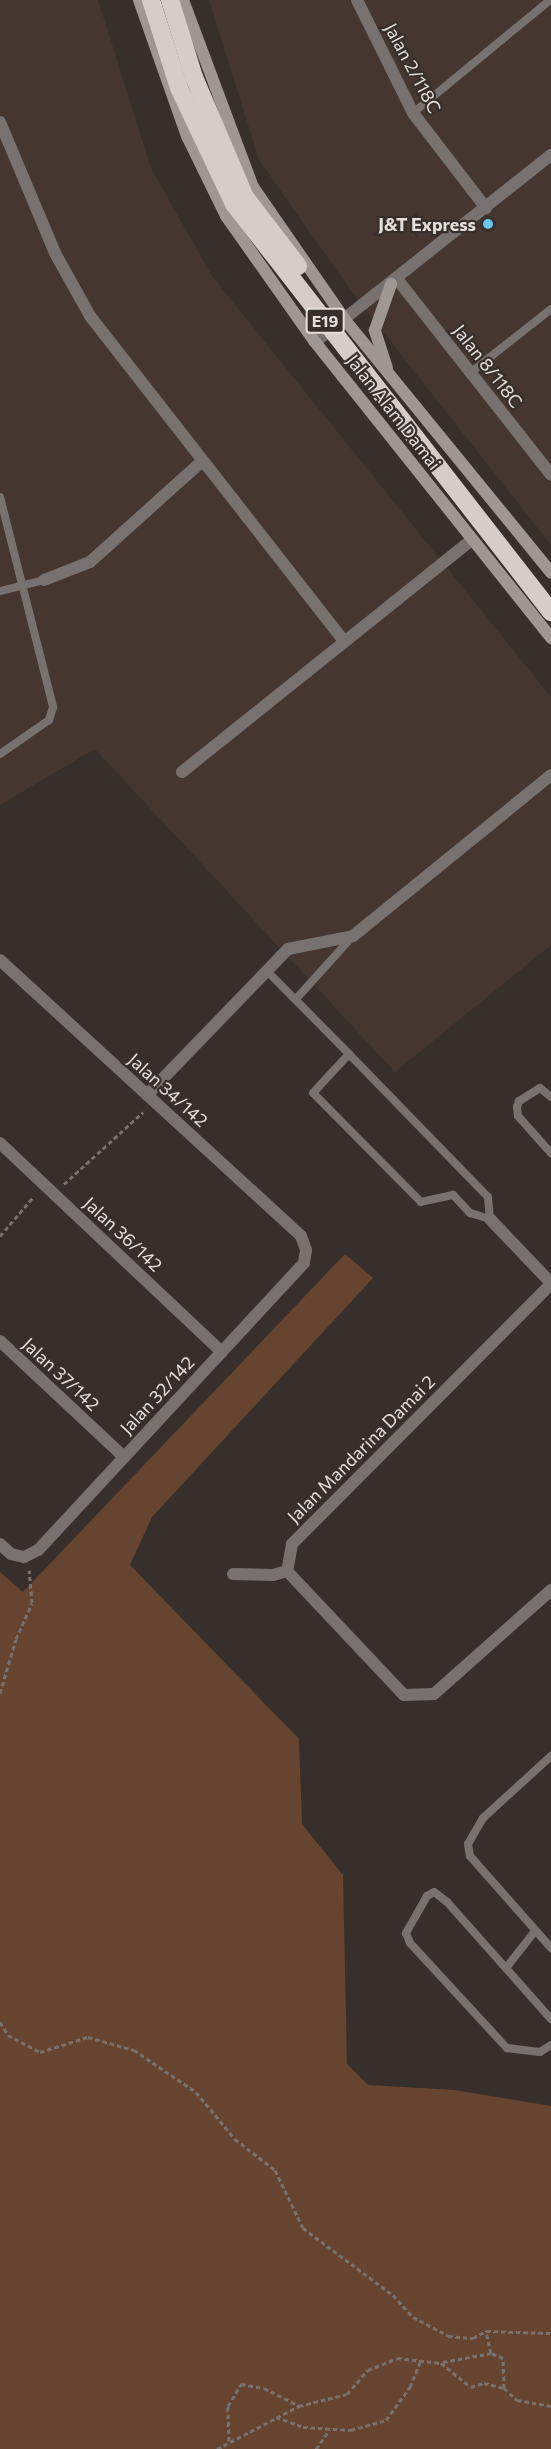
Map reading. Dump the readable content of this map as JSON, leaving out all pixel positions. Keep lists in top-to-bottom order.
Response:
{
  "streets": {
    "highway": ["E19"],
    "main road": ["Jalan Alam Damai"],
    "street": [
      "Jalan 2/118C",
      "Jalan 8/118C",
      "Jalan 34/142",
      "Jalan 36/142",
      "Jalan 37/142",
      "Jalan 32/142",
      "Jalan Mandarina Damai 2"
    ]
  },
  "crossings": [
    ["Jalan 34/142", "Jalan 32/142"],
    ["Jalan 36/142", "Jalan 32/142"],
    ["Jalan 37/142", "Jalan 32/142"]
  ],
  "places": ["J&T Express"]
}
